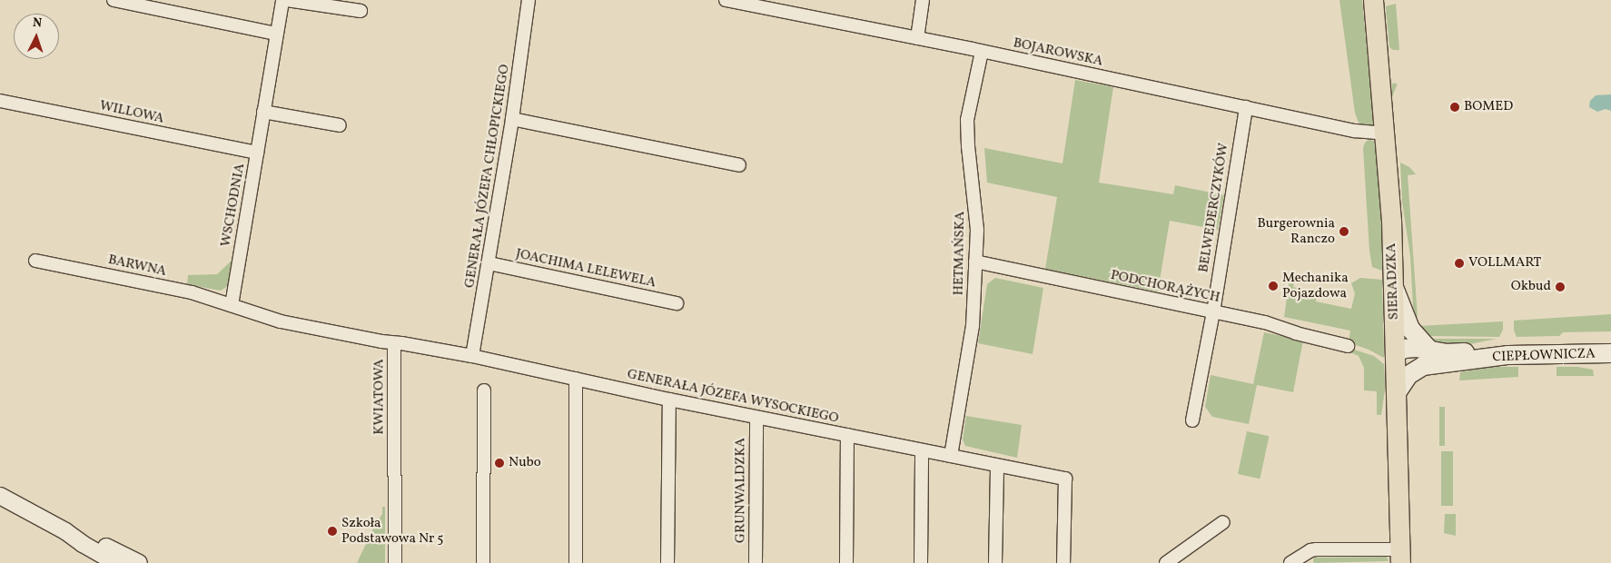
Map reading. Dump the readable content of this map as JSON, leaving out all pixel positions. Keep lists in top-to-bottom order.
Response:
{
  "streets": {
    "main road": ["SIERADZKA", "CIEPŁOWNICZA"],
    "street": [
      "BOJAROWSKA",
      "WILLOWA",
      "GENERAŁA JÓZEFA CHŁOPICKIEGO",
      "WSCHODNIA",
      "BELWEDERCZYKÓW",
      "HETMAŃSKA",
      "BARWNA",
      "JOACHIMA LELEWELA",
      "PODCHORĄŻYCH",
      "KWIATOWA",
      "GENERAŁA JÓZEFA WYSOCKIEGO",
      "GRUNWALDZKA"
    ]
  },
  "crossings": [
    ["BOJAROWSKA", "BELWEDERCZYKÓW"],
    ["BOJAROWSKA", "HETMAŃSKA"],
    ["BOJAROWSKA", "SIERADZKA"],
    ["WILLOWA", "WSCHODNIA"],
    ["GENERAŁA JÓZEFA CHŁOPICKIEGO", "JOACHIMA LELEWELA"],
    ["GENERAŁA JÓZEFA CHŁOPICKIEGO", "GENERAŁA JÓZEFA WYSOCKIEGO"],
    ["WSCHODNIA", "BARWNA"],
    ["WSCHODNIA", "KWIATOWA"],
    ["BELWEDERCZYKÓW", "PODCHORĄŻYCH"],
    ["HETMAŃSKA", "PODCHORĄŻYCH"],
    ["HETMAŃSKA", "GENERAŁA JÓZEFA WYSOCKIEGO"],
    ["BARWNA", "KWIATOWA"],
    ["SIERADZKA", "CIEPŁOWNICZA"],
    ["KWIATOWA", "GENERAŁA JÓZEFA WYSOCKIEGO"],
    ["GENERAŁA JÓZEFA WYSOCKIEGO", "GRUNWALDZKA"]
  ],
  "places": [
    "BOMED",
    "Burgerownia Ranczo",
    "VOLLMART",
    "Mechanika Pojazdowa",
    "Okbud",
    "Nubo",
    "Szkoła Podstawowa Nr 5"
  ],
  "north": "top"
}
